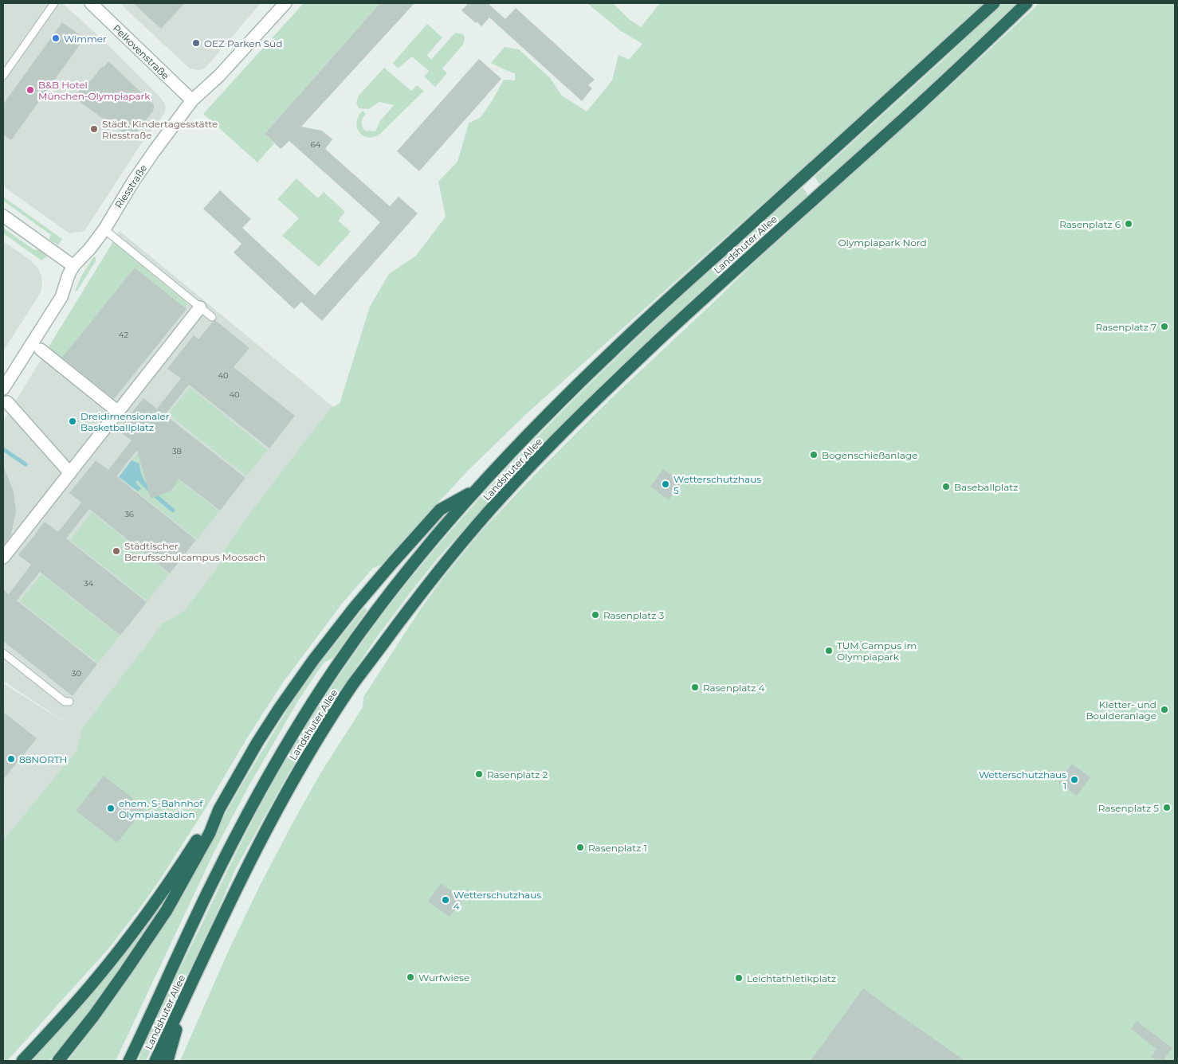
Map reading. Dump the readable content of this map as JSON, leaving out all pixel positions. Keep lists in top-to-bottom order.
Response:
{
  "streets": {
    "highway": ["Landshuter Allee"],
    "street": ["Pelkovenstraße", "Riesstraße"]
  },
  "crossings": [
    ["Pelkovenstraße", "Riesstraße"]
  ],
  "parks": ["Olympiapark Nord"],
  "places": [
    "Wimmer",
    "OEZ Parken Süd",
    "B&B Hotel München-Olympiapark",
    "Städt. Kindertagesstätte Riesstraße",
    "Rasenplatz 6",
    "Rasenplatz 7",
    "Dreidimensionaler Basketballplatz",
    "Bogenschießanlage",
    "Wetterschutzhaus 5",
    "Baseballplatz",
    "Städtischer Berufsschulcampus Moosach",
    "Rasenplatz 3",
    "TUM Campus im Olympiapark",
    "Rasenplatz 4",
    "Kletter- und Boulderanlage",
    "88NORTH",
    "Rasenplatz 2",
    "Wetterschutzhaus 1",
    "Rasenplatz 5",
    "ehem. S-Bahnhof Olympiastadion",
    "Rasenplatz 1",
    "Wetterschutzhaus 4",
    "Wurfwiese",
    "Leichtathletikplatz"
  ],
  "house_numbers": [
    "64",
    "42",
    "40",
    "40",
    "38",
    "36",
    "34",
    "30"
  ]
}
